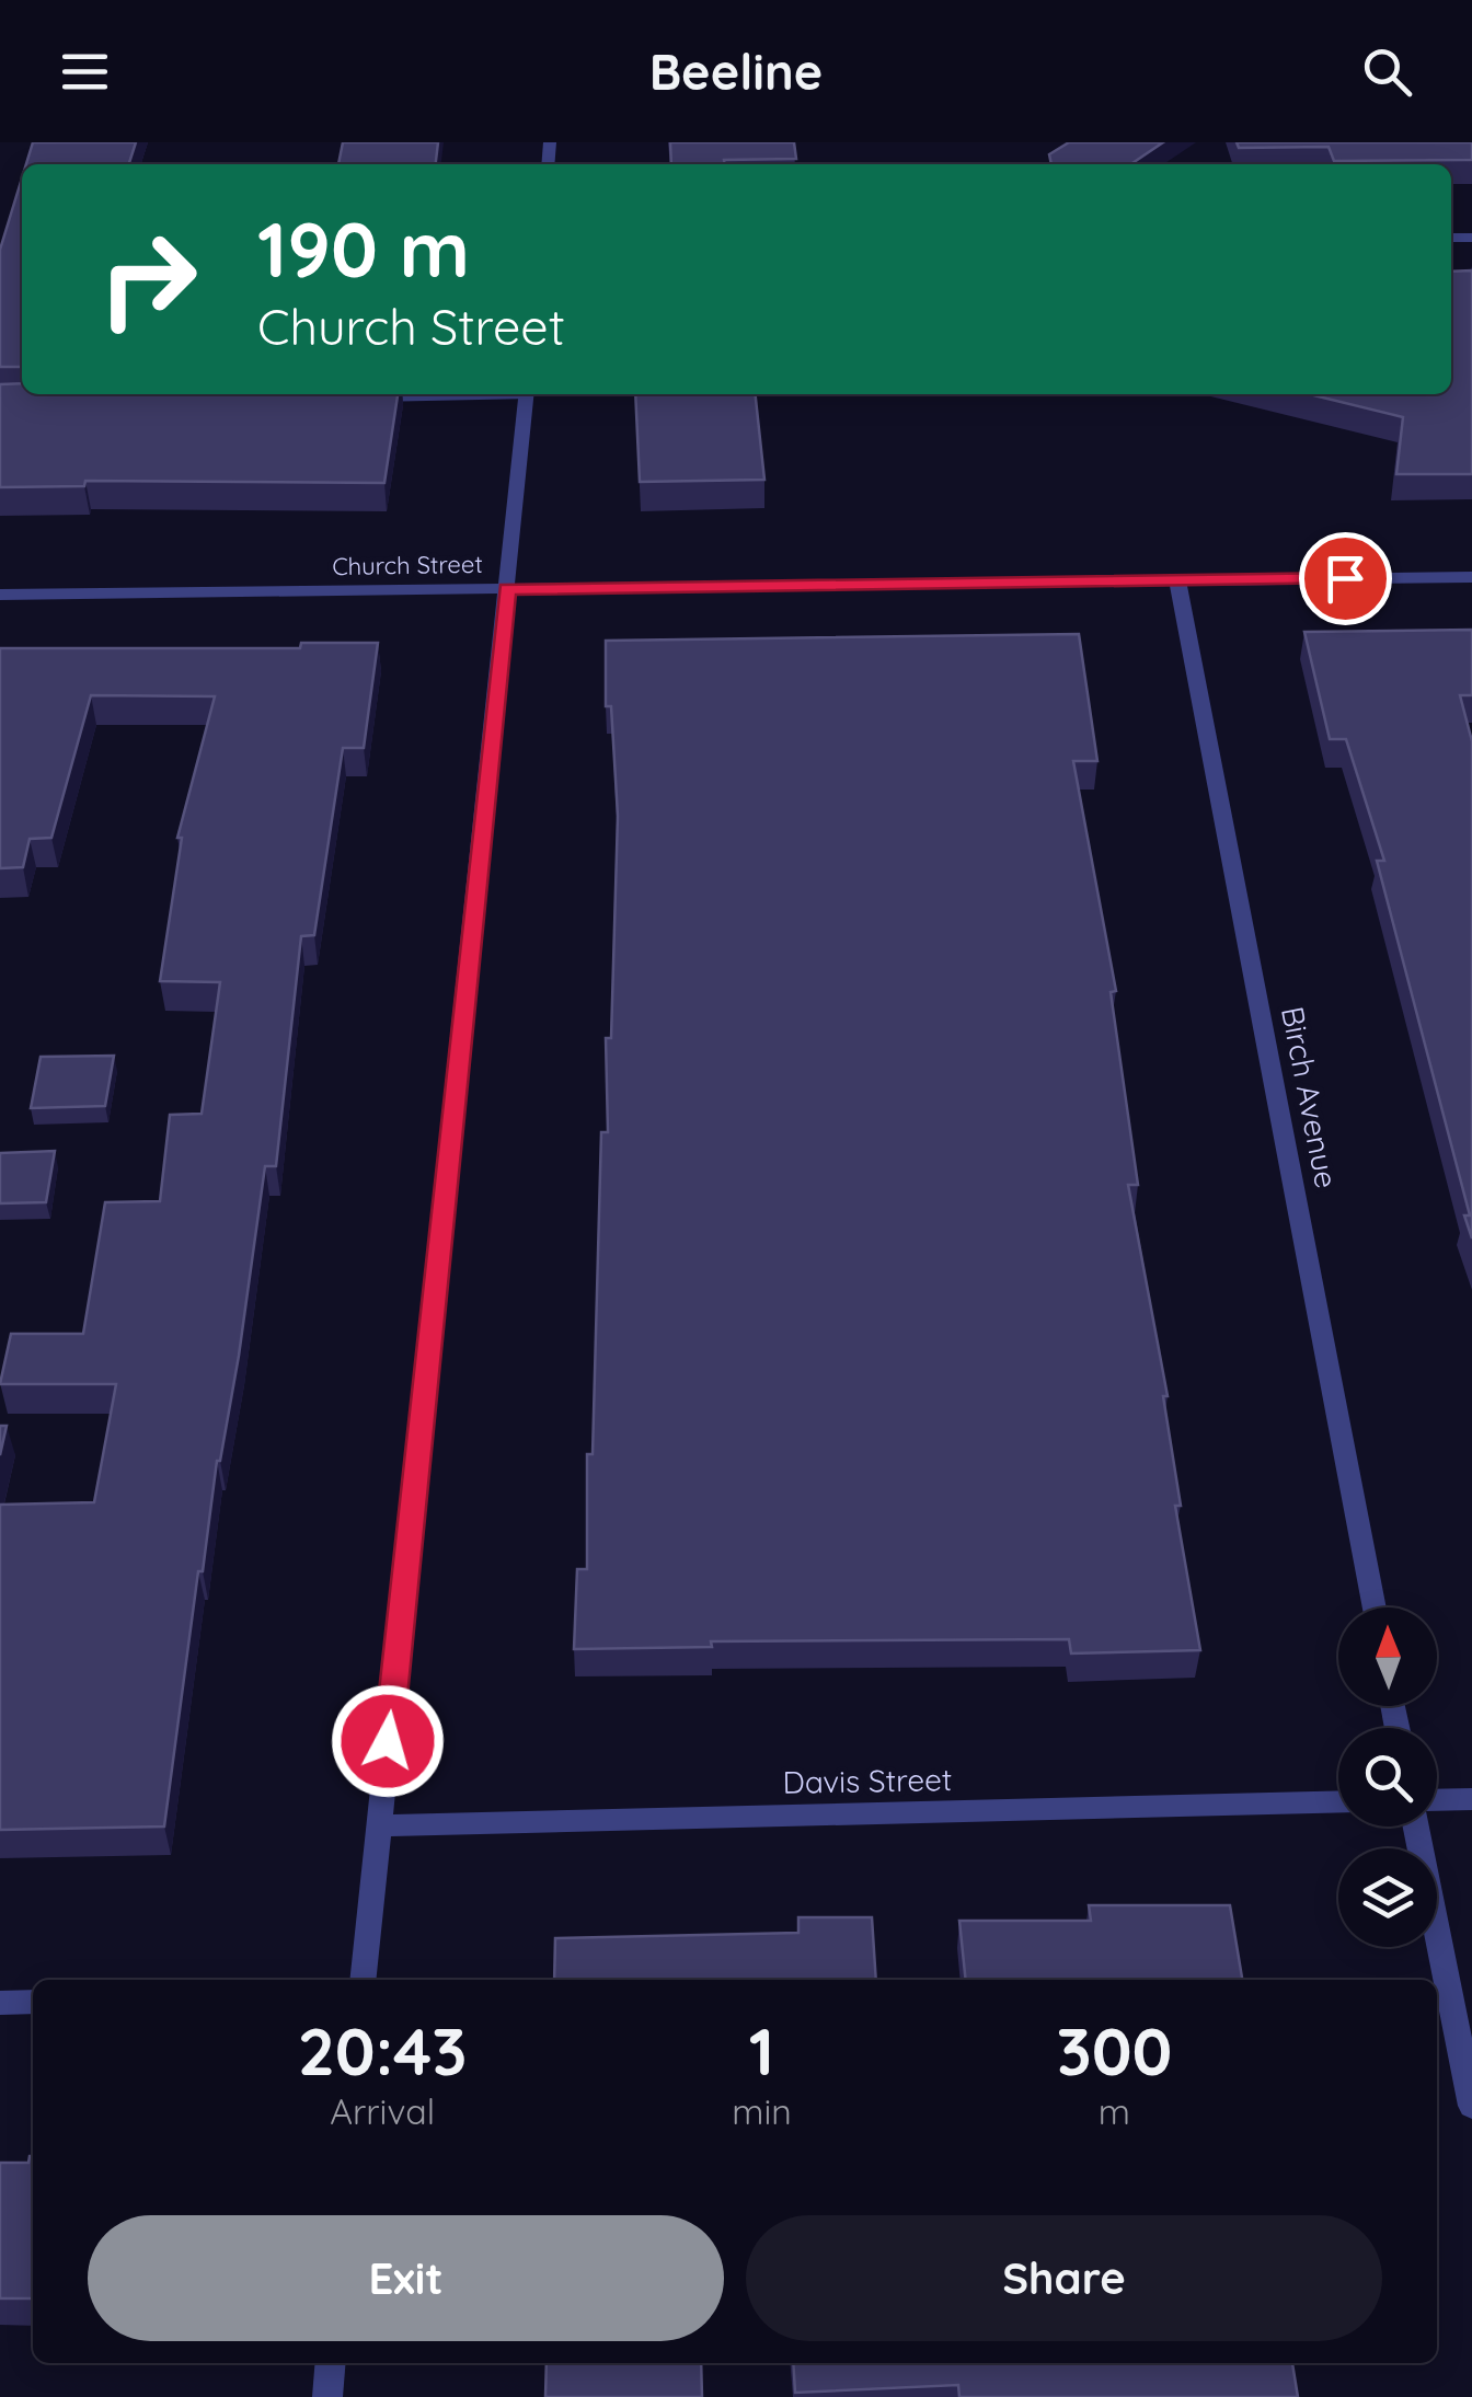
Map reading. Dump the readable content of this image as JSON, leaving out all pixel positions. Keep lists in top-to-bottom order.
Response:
{
  "streets": {
    "street": ["Church Street", "Birch Avenue", "Davis Street"]
  },
  "crossings": [
    ["Church Street", "Birch Avenue"]
  ],
  "north": "top",
  "page": {
    "header": "Beeline",
    "turn": ["190 m", "Church Street"],
    "eta": [
      "20:43",
      "Arrival",
      "1",
      "min",
      "300",
      "m"
    ],
    "buttons": ["Exit", "Share"]
  }
}
